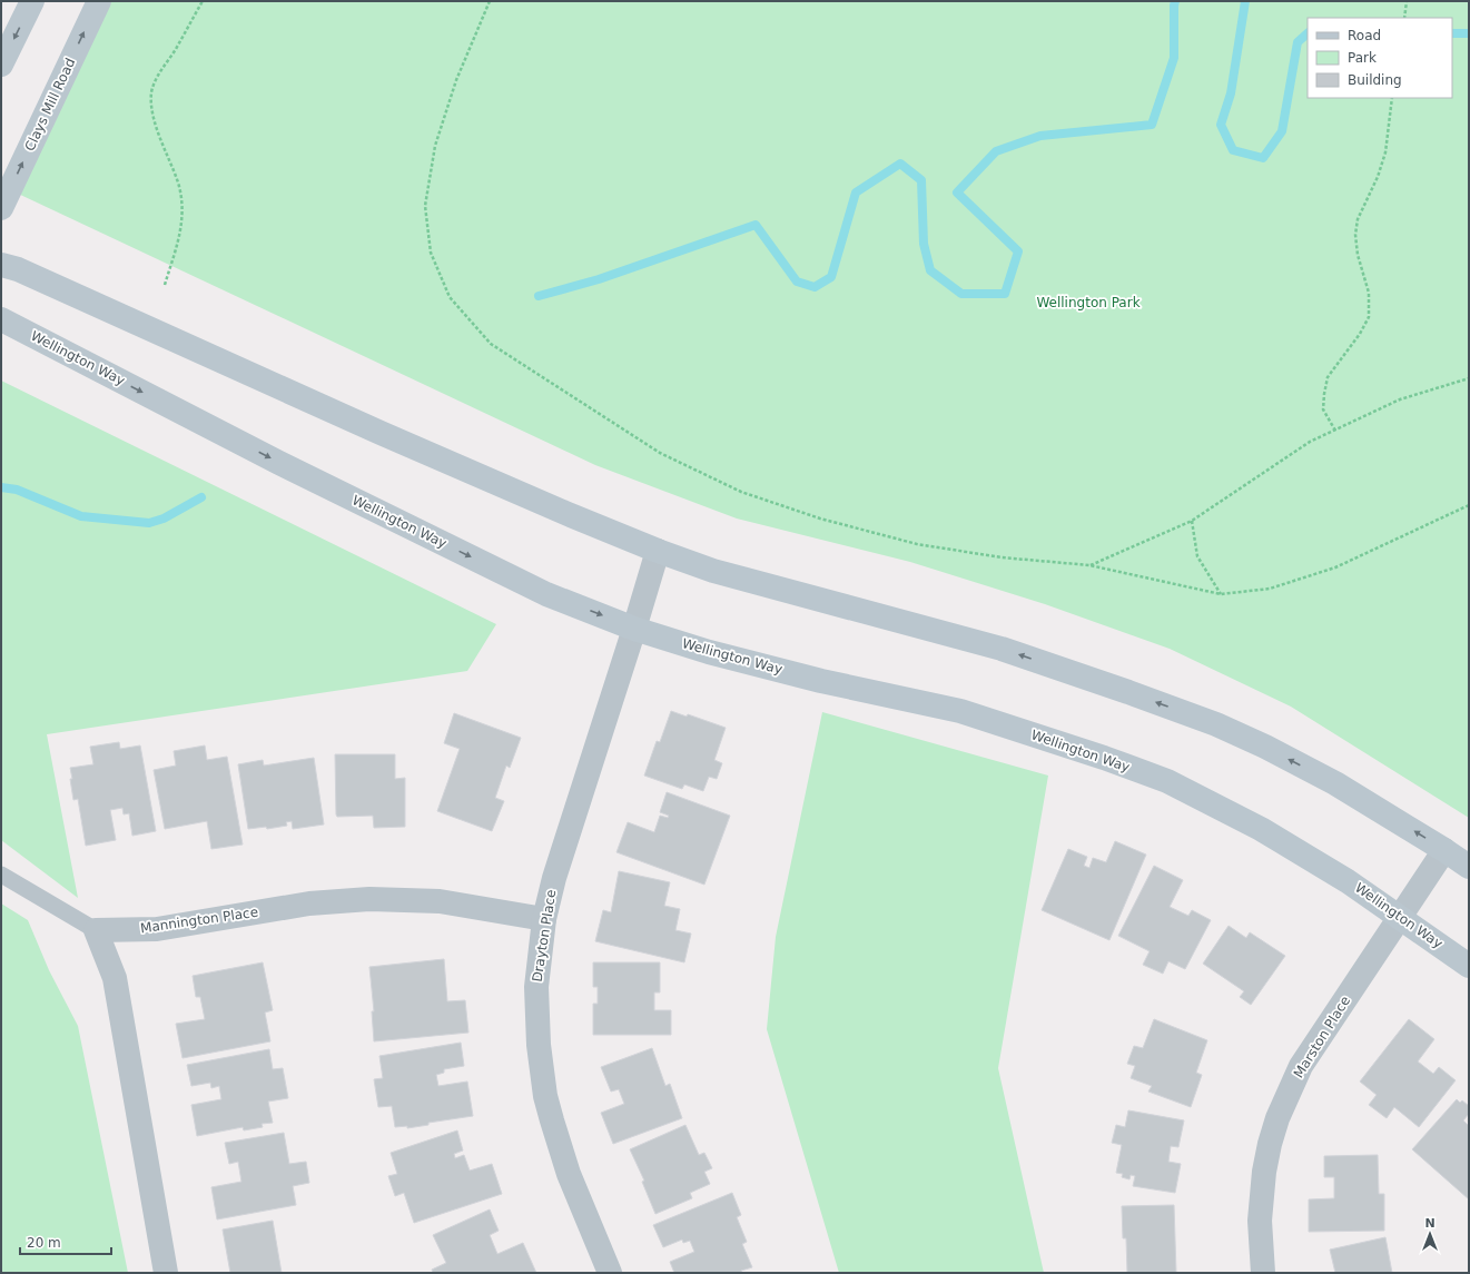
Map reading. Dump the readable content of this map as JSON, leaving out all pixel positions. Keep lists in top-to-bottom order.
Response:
{
  "streets": {
    "main road": ["Clays Mill Road", "Wellington Way"],
    "street": ["Mannington Place", "Drayton Place", "Marston Place"]
  },
  "crossings": [
    ["Wellington Way", "Drayton Place"],
    ["Wellington Way", "Marston Place"],
    ["Mannington Place", "Drayton Place"]
  ],
  "parks": ["Wellington Park"],
  "legend": ["Road", "Park", "Building"],
  "scale_bar": "20 m",
  "north": "top"
}
